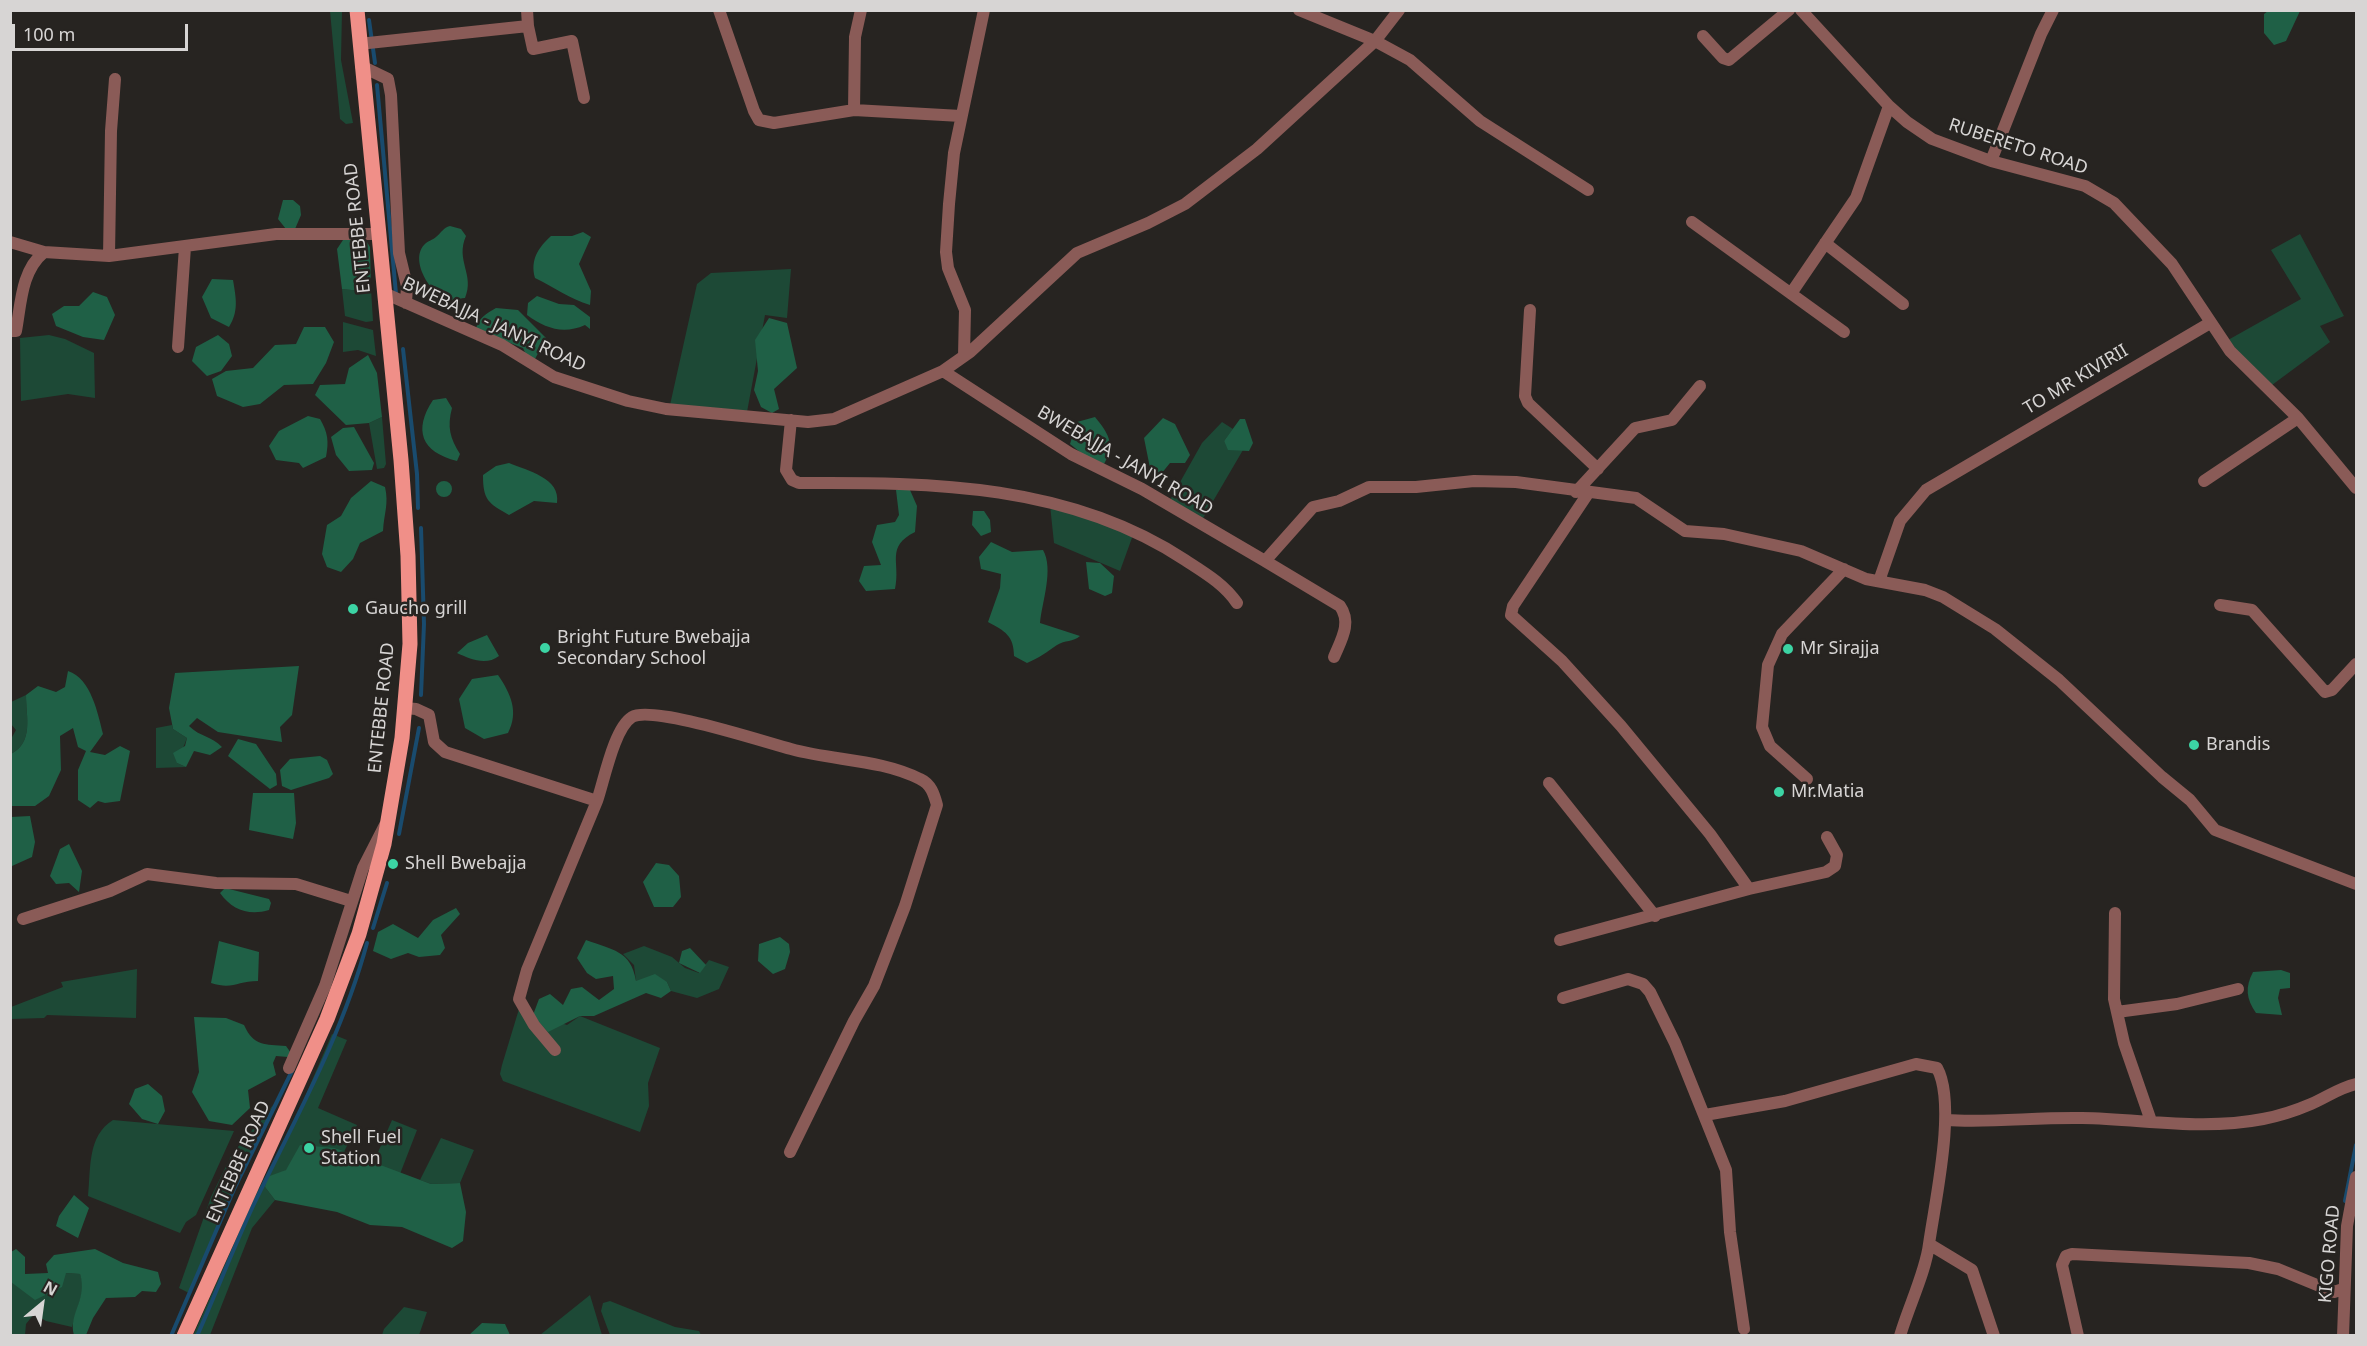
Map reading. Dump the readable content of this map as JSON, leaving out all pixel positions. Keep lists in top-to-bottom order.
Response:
{
  "streets": {
    "main road": ["ENTEBBE ROAD"],
    "street": [
      "RUBERETO ROAD",
      "BWEBAJJA - JANYI ROAD",
      "TO MR KIVIRII",
      "KIGO ROAD"
    ]
  },
  "crossings": [
    ["RUBERETO ROAD", "TO MR KIVIRII"],
    ["ENTEBBE ROAD", "BWEBAJJA - JANYI ROAD"]
  ],
  "places": [
    "Gaucho grill",
    "Bright Future Bwebajja Secondary School",
    "Mr Sirajja",
    "Brandis",
    "Mr.Matia",
    "Shell Bwebajja",
    "Shell Fuel Station"
  ],
  "scale_bar": "100 m",
  "north": "top right"
}
